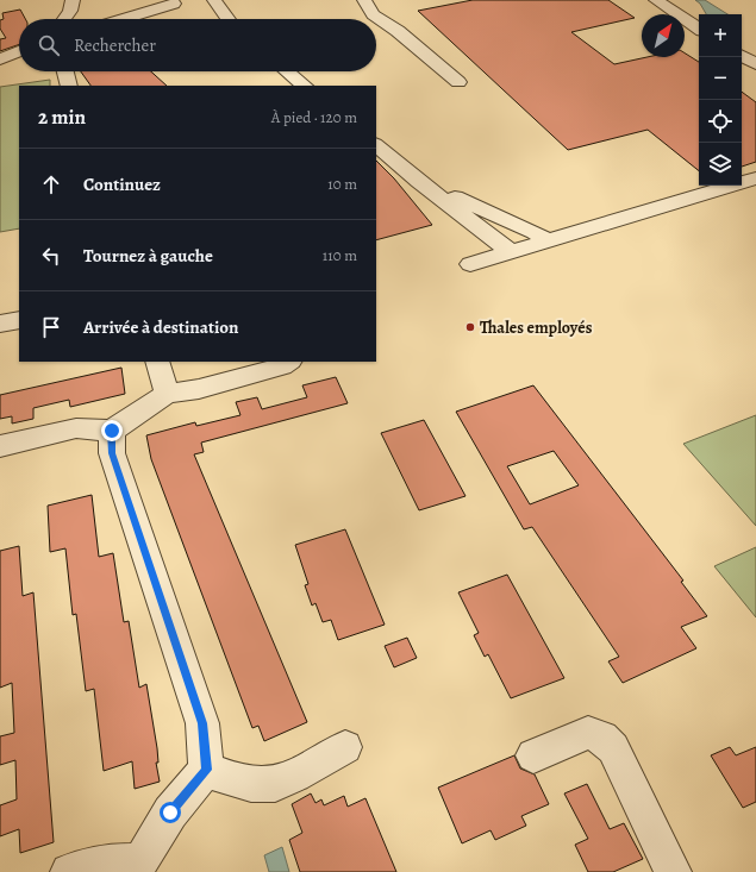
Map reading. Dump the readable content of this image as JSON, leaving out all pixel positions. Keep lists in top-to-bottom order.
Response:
{
  "places": ["Thales employés"],
  "north": "top right",
  "page": {
    "map_buttons": ["+", "−"],
    "search": "Rechercher",
    "heading": ["2 min", "À pied · 120 m"],
    "list": [
      ["Continuez", "10 m"],
      ["Tournez à gauche", "110 m"],
      "Arrivée à destination"
    ]
  }
}
